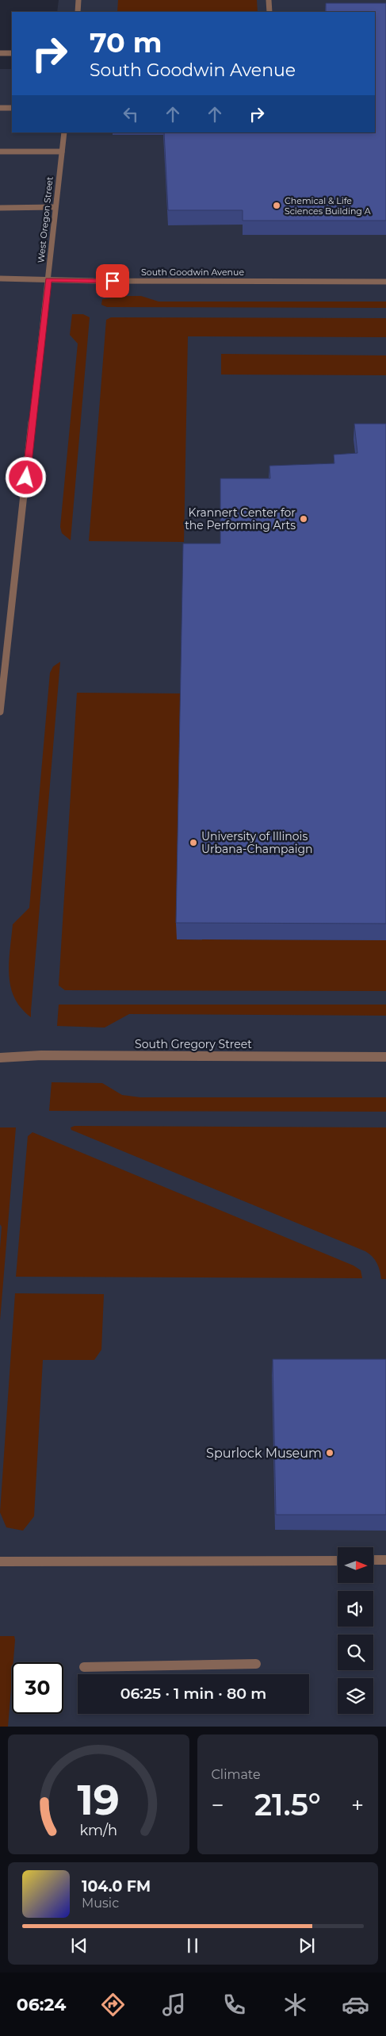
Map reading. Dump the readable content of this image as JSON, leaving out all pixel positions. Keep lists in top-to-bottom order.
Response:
{
  "streets": {
    "street": ["West Oregon Street", "South Goodwin Avenue", "South Gregory Street"]
  },
  "crossings": [
    ["West Oregon Street", "South Goodwin Avenue"]
  ],
  "places": [
    "Chemical & Life Sciences Building A",
    "Krannert Center for the Performing Arts",
    "University of Illinois Urbana-Champaign",
    "Spurlock Museum"
  ],
  "north": "right",
  "page": {
    "turn": ["70 m", "South Goodwin Avenue"],
    "limit": "30",
    "trip": "06:25 · 1 min · 80 m",
    "tile": "Climate",
    "heat": ["−", "21.5°", "+"],
    "song": ["104.0 FM", "Music"],
    "tabs": "06:24",
    "gauge": ["19", "km/h"]
  }
}
